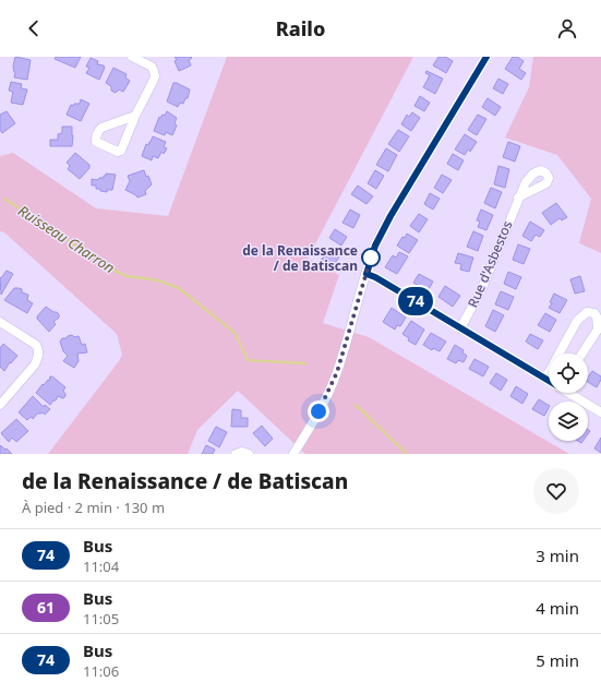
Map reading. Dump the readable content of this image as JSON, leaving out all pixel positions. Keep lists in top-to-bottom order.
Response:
{
  "streets": {
    "street": ["Rue d'Asbestos"]
  },
  "water": ["Ruisseau Charron"],
  "places": ["de la Renaissance / de Batiscan"],
  "lines": ["bus line 74"],
  "page": {
    "header": "Railo",
    "on_map": "74",
    "heading": ["de la Renaissance / de Batiscan", "À pied · 2 min · 130 m"],
    "list": [
      {
        "mark": "74",
        "name": "Bus",
        "note": "11:04",
        "value": "3 min"
      },
      {
        "mark": "61",
        "name": "Bus",
        "note": "11:05",
        "value": "4 min"
      },
      {
        "mark": "74",
        "name": "Bus",
        "note": "11:06",
        "value": "5 min"
      }
    ]
  }
}
